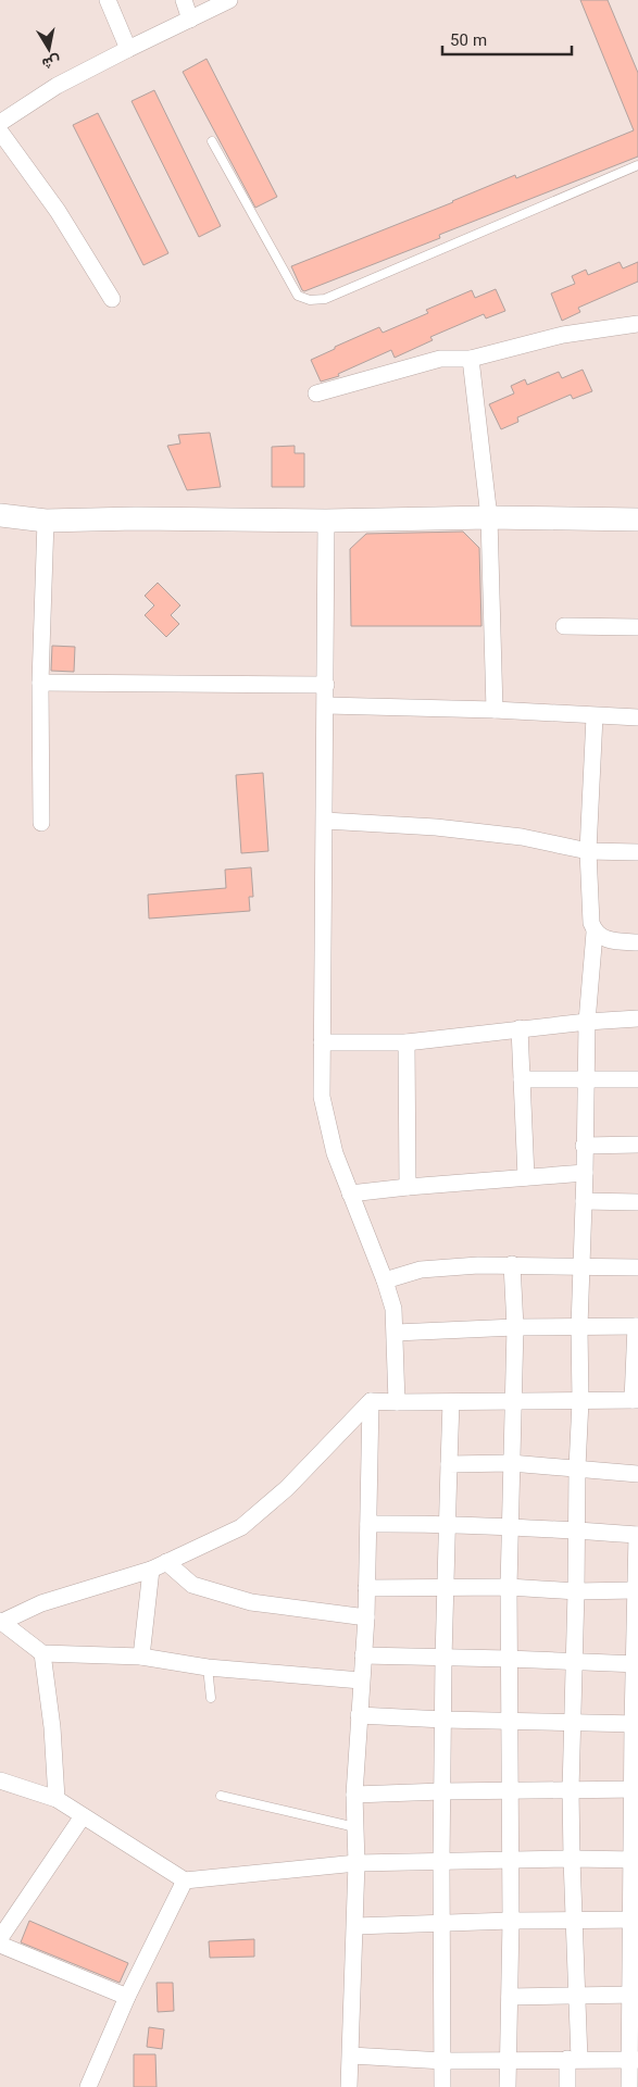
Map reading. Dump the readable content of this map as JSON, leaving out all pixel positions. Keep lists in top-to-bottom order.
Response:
{
  "scale_bar": "50 m",
  "north": "bottom"
}
